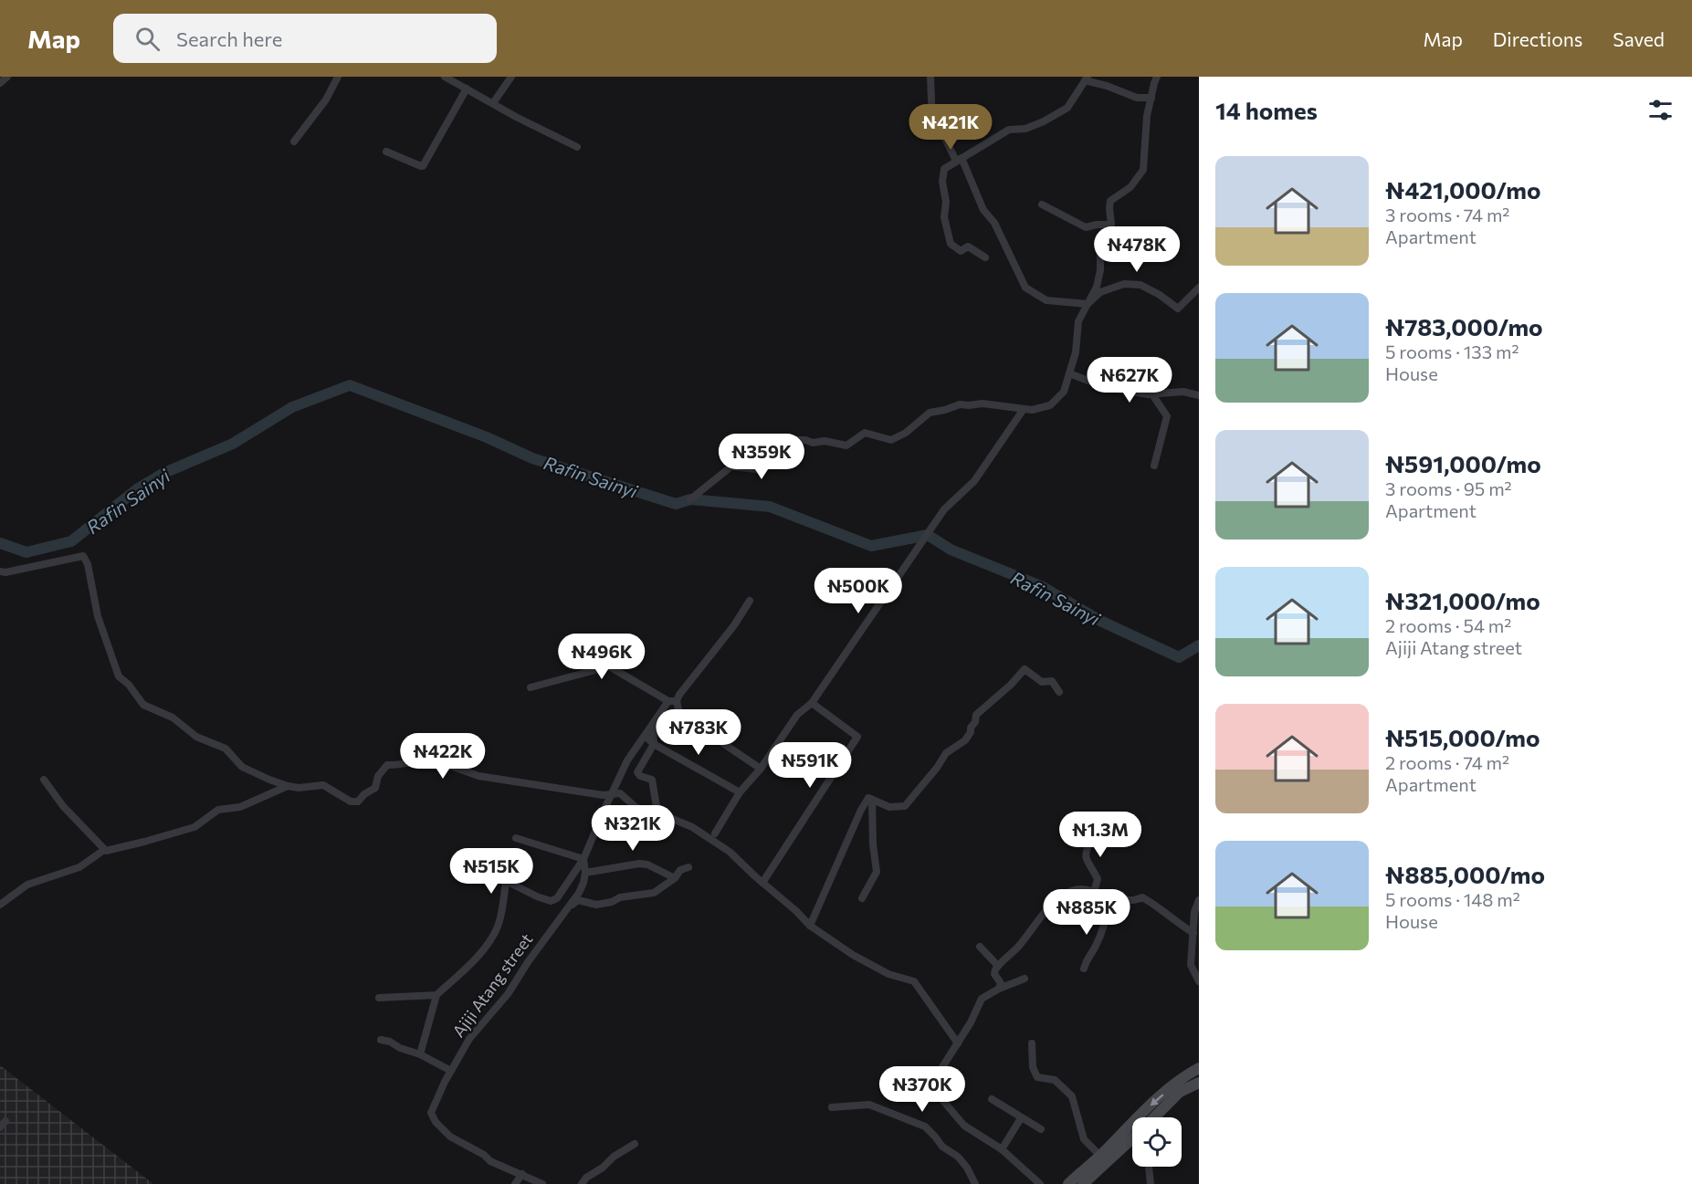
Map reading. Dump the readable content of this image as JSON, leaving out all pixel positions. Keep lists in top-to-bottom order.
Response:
{
  "streets": {
    "street": ["Ajiji Atang street"]
  },
  "water": ["Rafin Sainyi"],
  "page": {
    "header": "Map",
    "search": "Search here",
    "nav": ["Map", "Directions", "Saved"],
    "heading": "14 homes",
    "price": [
      "₦421K",
      "₦478K",
      "₦627K",
      "₦359K",
      "₦500K",
      "₦496K",
      "₦783K",
      "₦422K",
      "₦591K",
      "₦321K",
      "₦1.3M",
      "₦515K",
      "₦885K",
      "₦370K"
    ],
    "list": [
      {
        "name": "₦421,000/mo",
        "note": "3 rooms · 74 m² · Apartment"
      },
      {
        "name": "₦783,000/mo",
        "note": "5 rooms · 133 m² · House"
      },
      {
        "name": "₦591,000/mo",
        "note": "3 rooms · 95 m² · Apartment"
      },
      {
        "name": "₦321,000/mo",
        "note": "2 rooms · 54 m² · Ajiji Atang street"
      },
      {
        "name": "₦515,000/mo",
        "note": "2 rooms · 74 m² · Apartment"
      },
      {
        "name": "₦885,000/mo",
        "note": "5 rooms · 148 m² · House"
      }
    ]
  }
}
